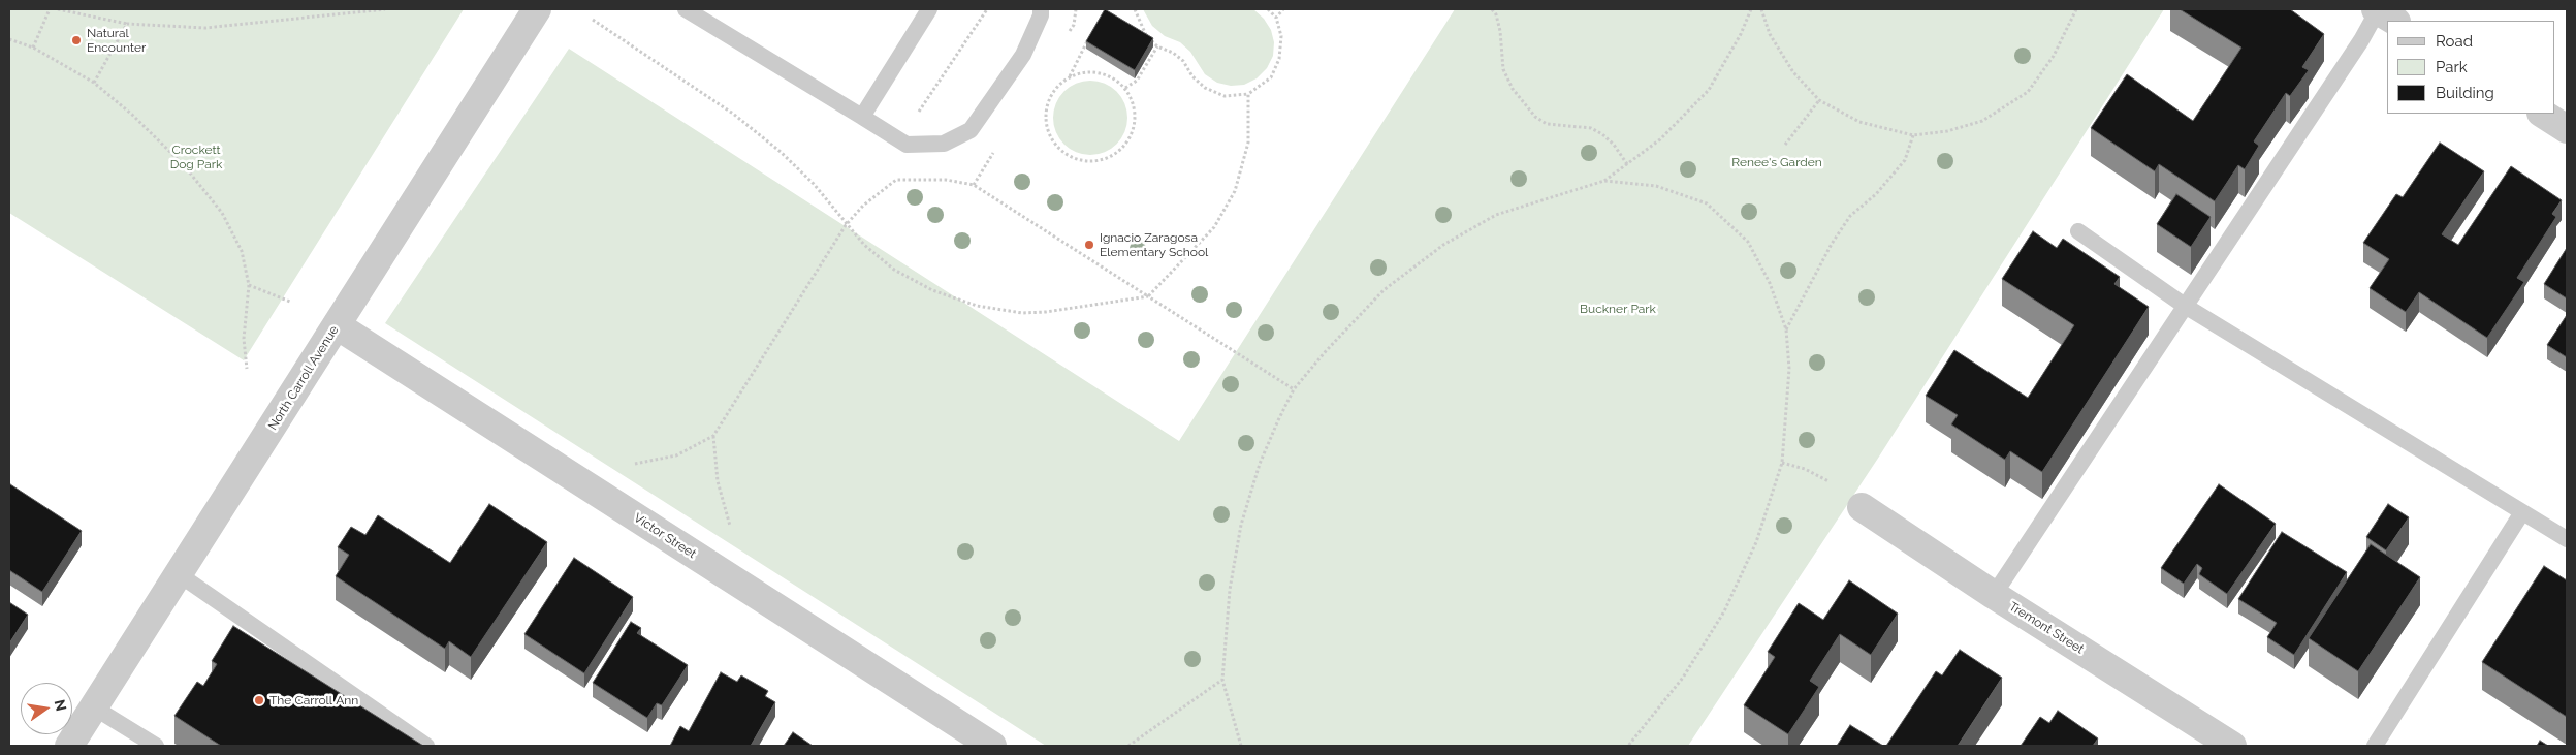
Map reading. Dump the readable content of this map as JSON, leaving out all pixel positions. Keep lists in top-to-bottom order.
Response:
{
  "streets": {
    "street": ["North Carroll Avenue", "Victor Street", "Tremont Street"]
  },
  "crossings": [
    ["North Carroll Avenue", "Victor Street"]
  ],
  "parks": ["Crockett Dog Park", "Renee's Garden", "Buckner Park"],
  "places": ["Natural Encounter", "Ignacio Zaragosa Elementary School", "The Carroll Ann"],
  "legend": ["Road", "Park", "Building"],
  "north": "right"
}
